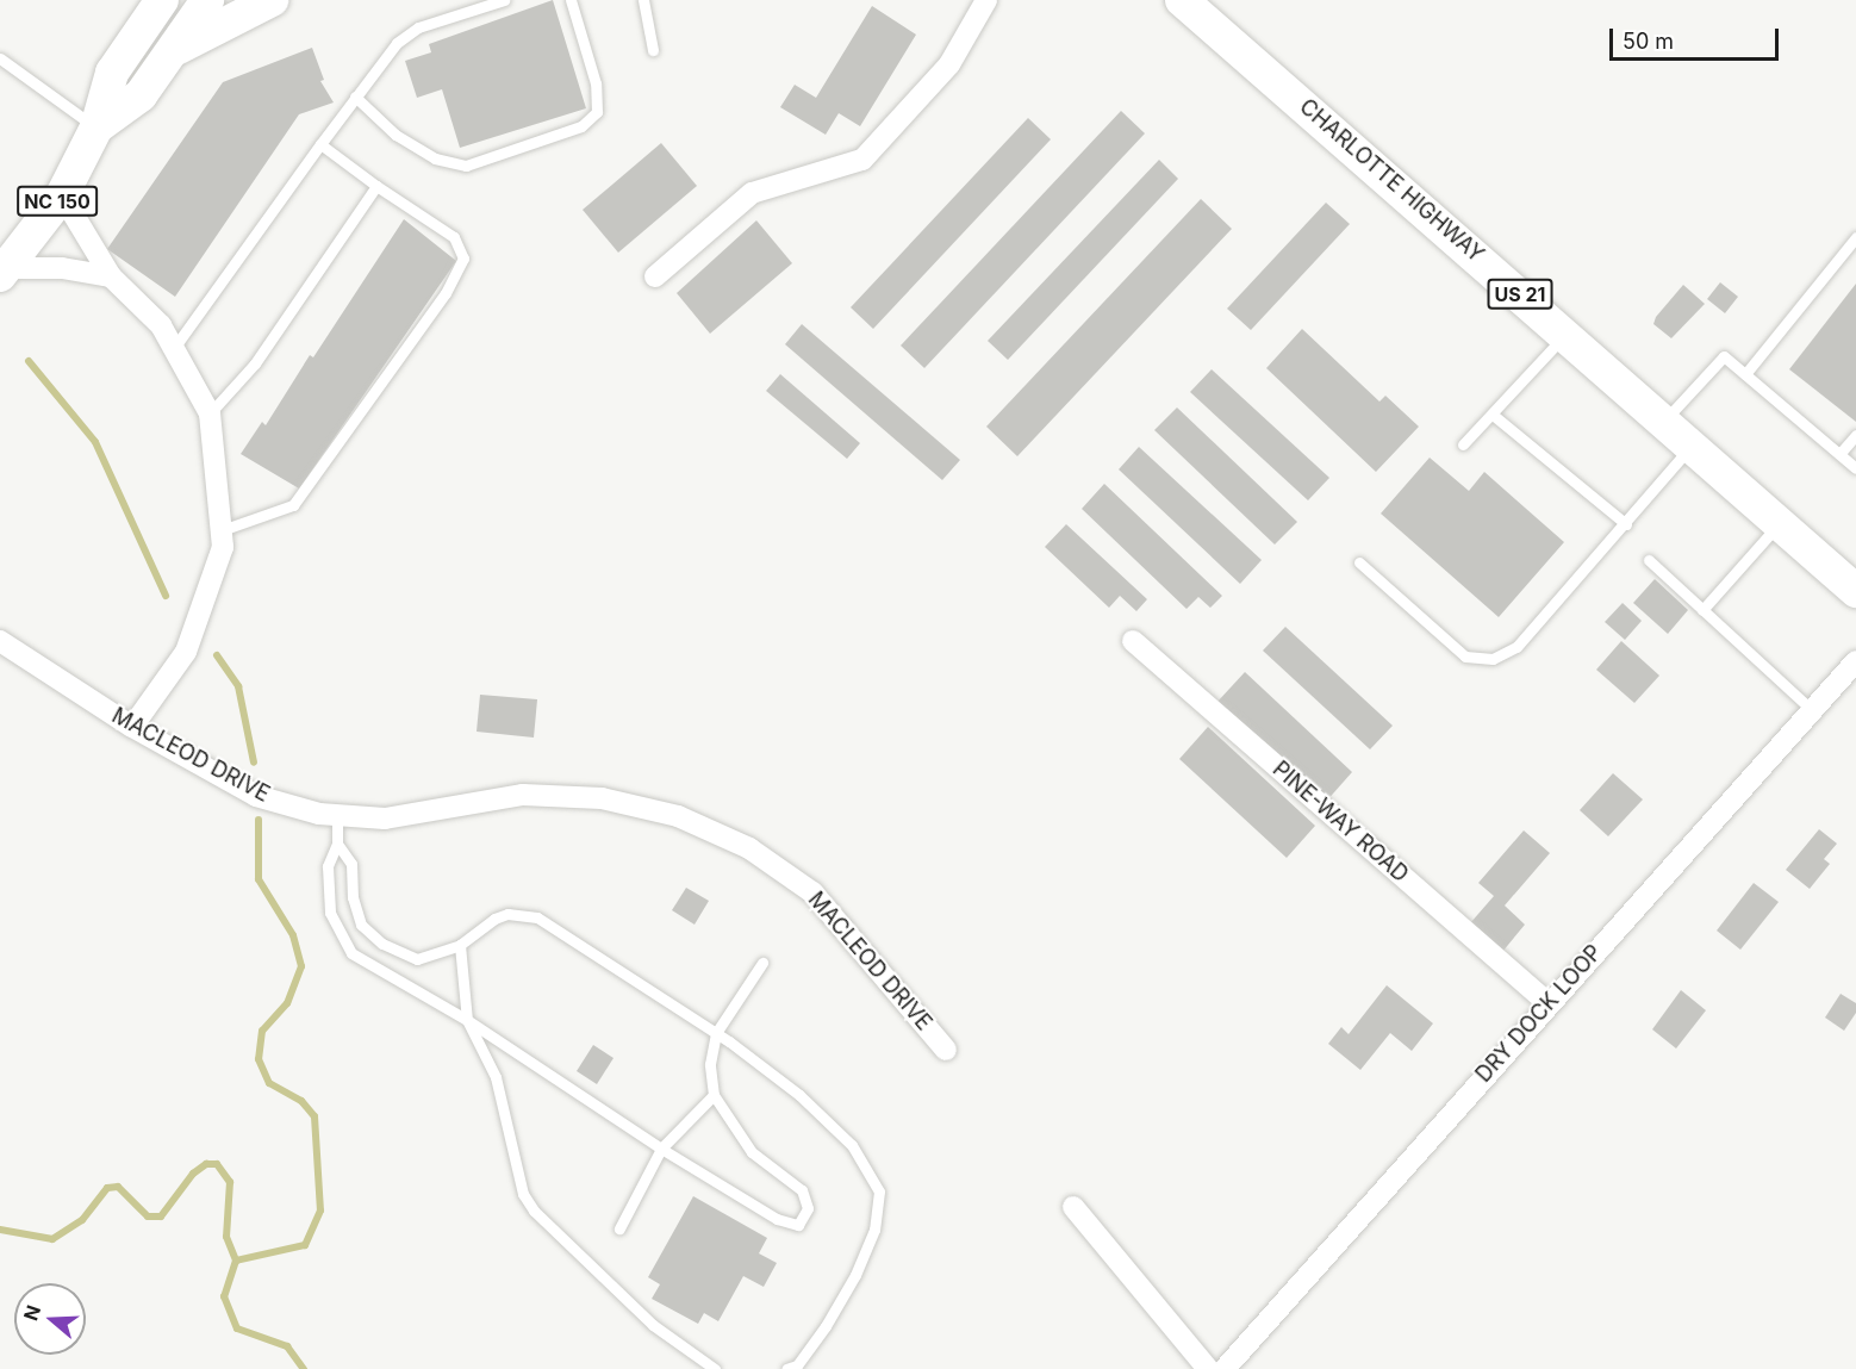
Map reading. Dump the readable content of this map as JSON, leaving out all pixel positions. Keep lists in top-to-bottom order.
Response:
{
  "streets": {
    "main road": ["CHARLOTTE HIGHWAY", "NC 150", "US 21"],
    "street": ["MACLEOD DRIVE", "PINE-WAY ROAD", "DRY DOCK LOOP"]
  },
  "crossings": [
    ["PINE-WAY ROAD", "DRY DOCK LOOP"]
  ],
  "scale_bar": "50 m",
  "north": "left"
}
